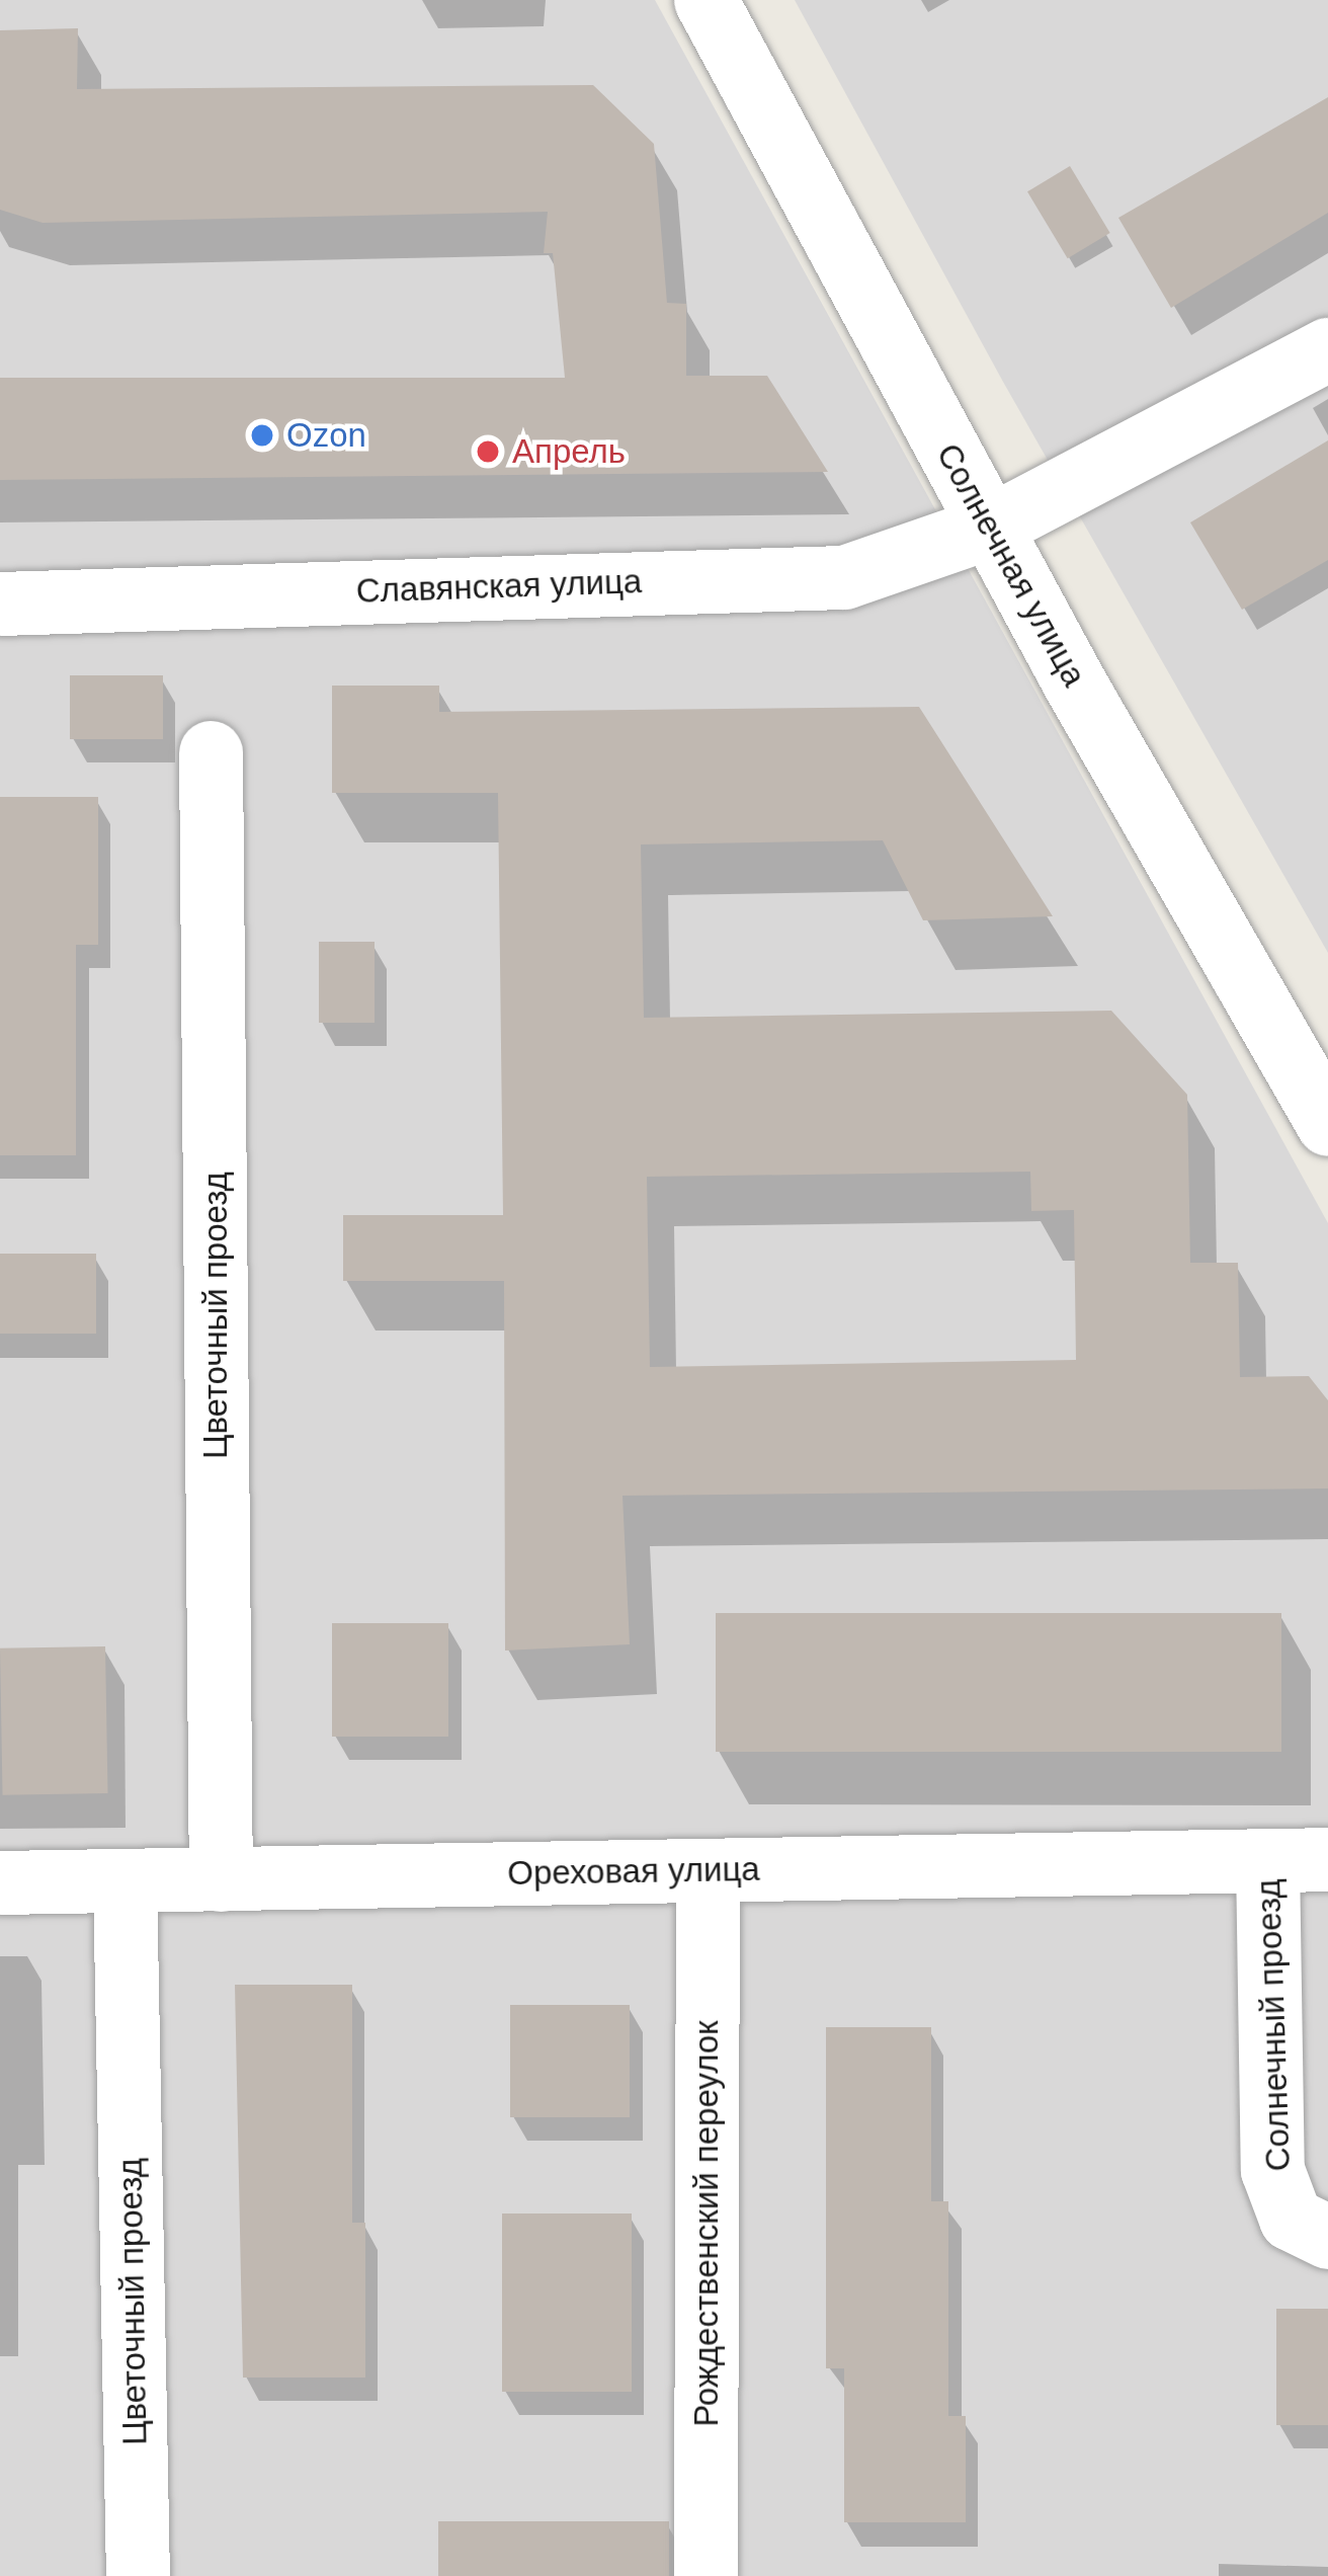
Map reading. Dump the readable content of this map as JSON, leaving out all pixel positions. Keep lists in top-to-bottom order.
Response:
{
  "streets": {
    "street": [
      "Солнечная улица",
      "Славянская улица",
      "Цветочный проезд",
      "Ореховая улица",
      "Солнечный проезд",
      "Рождественский переулок"
    ]
  },
  "crossings": [
    ["Солнечная улица", "Славянская улица"],
    ["Цветочный проезд", "Ореховая улица"],
    ["Ореховая улица", "Солнечный проезд"],
    ["Ореховая улица", "Рождественский переулок"]
  ],
  "places": ["Ozon", "Апрель"]
}
